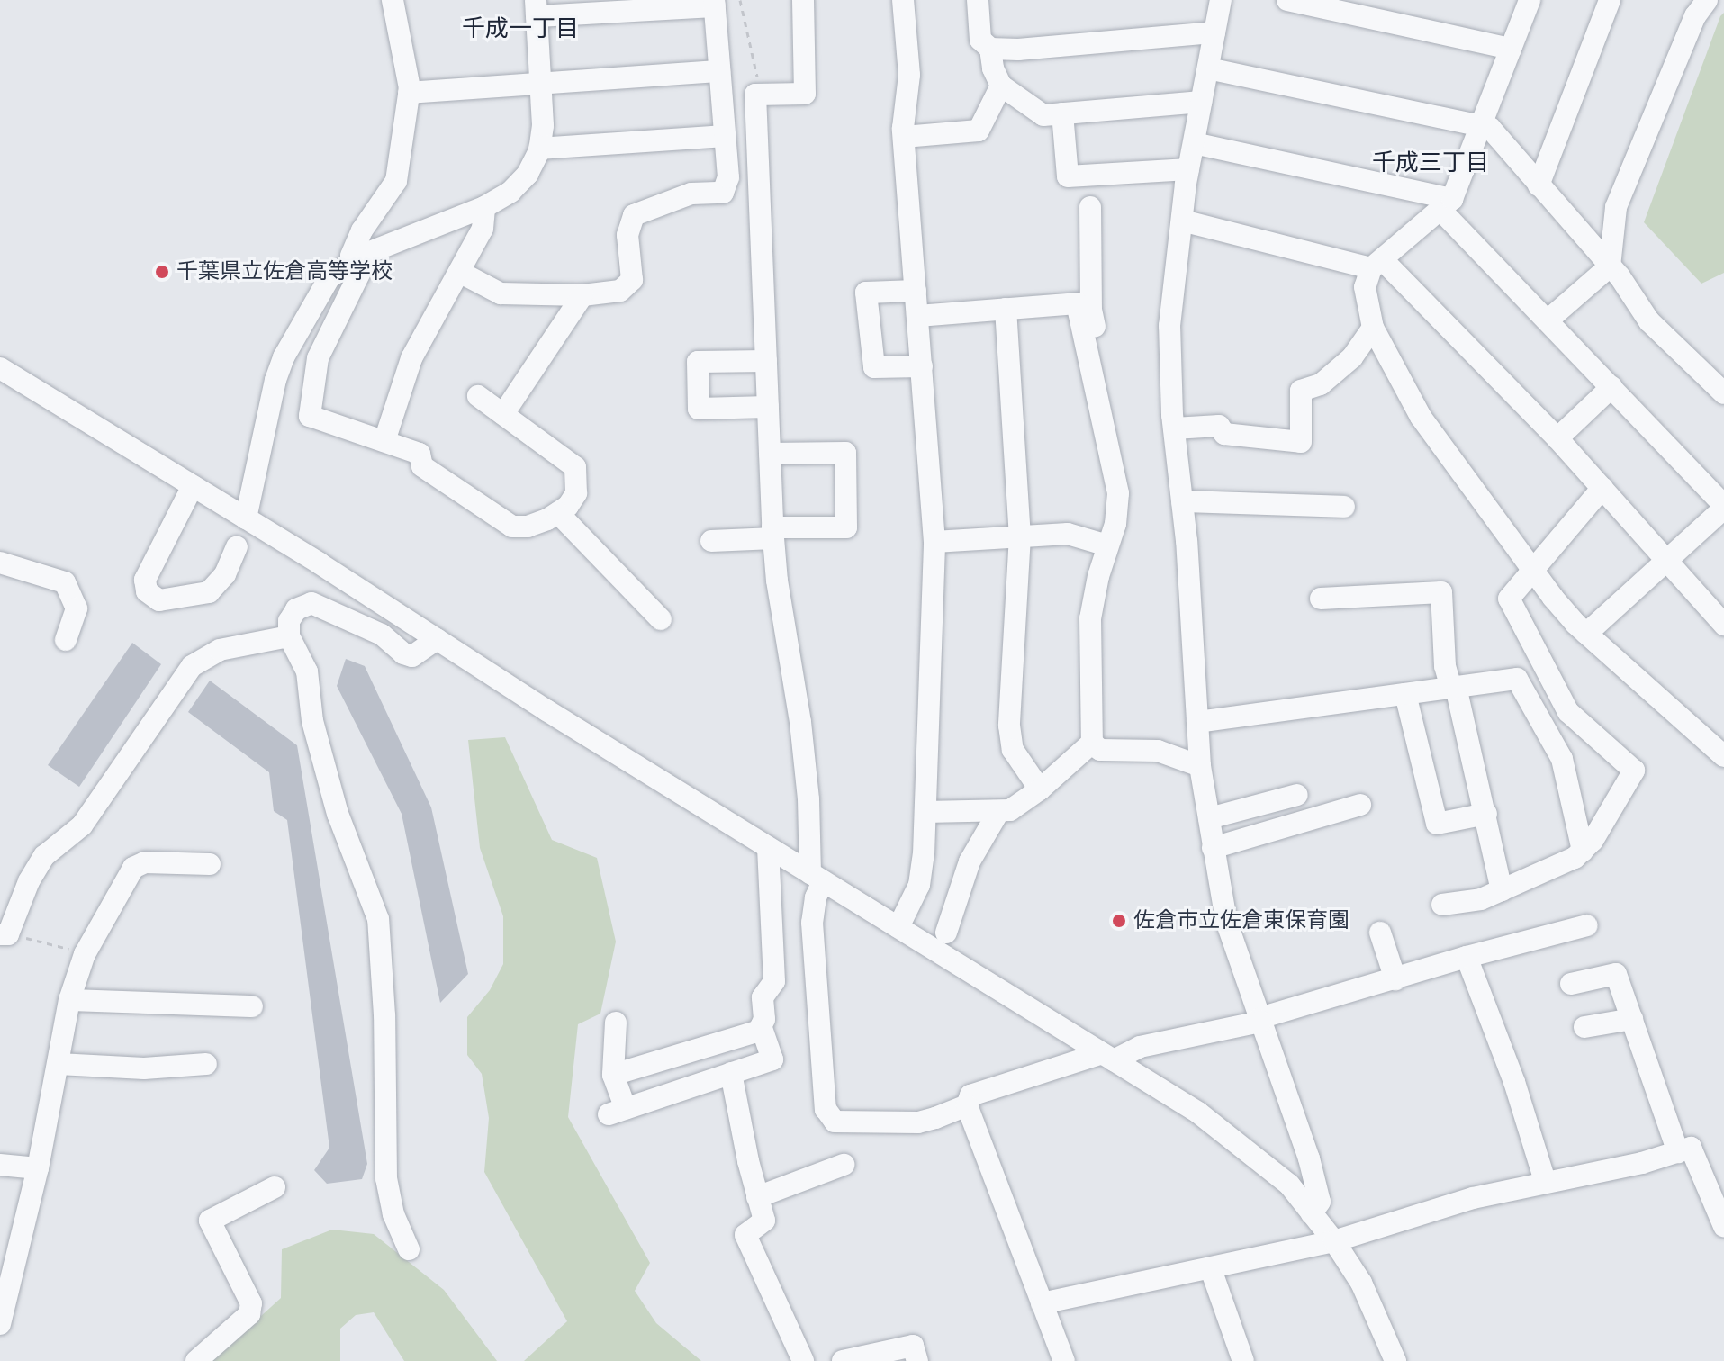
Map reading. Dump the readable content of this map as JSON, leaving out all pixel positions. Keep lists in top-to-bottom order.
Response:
{
  "districts": ["千成一丁目", "千成三丁目"],
  "places": ["千葉県立佐倉高等学校", "佐倉市立佐倉東保育園"]
}
